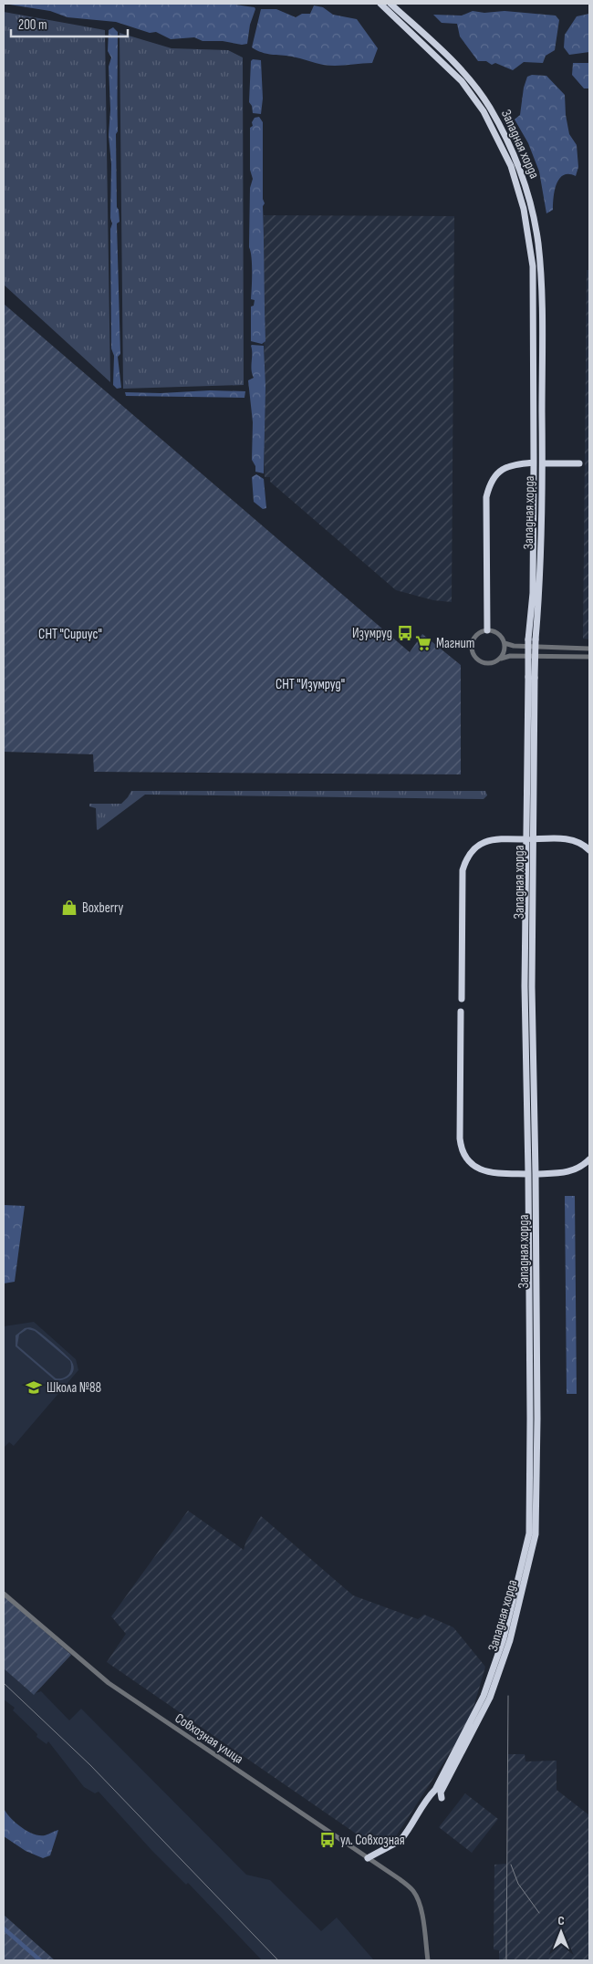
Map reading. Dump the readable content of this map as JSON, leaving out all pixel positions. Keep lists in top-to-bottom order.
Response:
{
  "streets": {
    "highway": ["Западная хорда"],
    "street": ["Совхозная улица"]
  },
  "crossings": [
    ["Западная хорда", "Совхозная улица"]
  ],
  "parks": ["СНТ \"Сириус\"", "СНТ \"Изумруд\""],
  "places": {
    "bus stop": ["Изумруд", "ул. Совхозная"],
    "supermarket": ["Магнит"],
    "shop": ["Boxberry"],
    "school or university": ["Школа №88"]
  },
  "scale_bar": "200 m",
  "north": "top"
}
